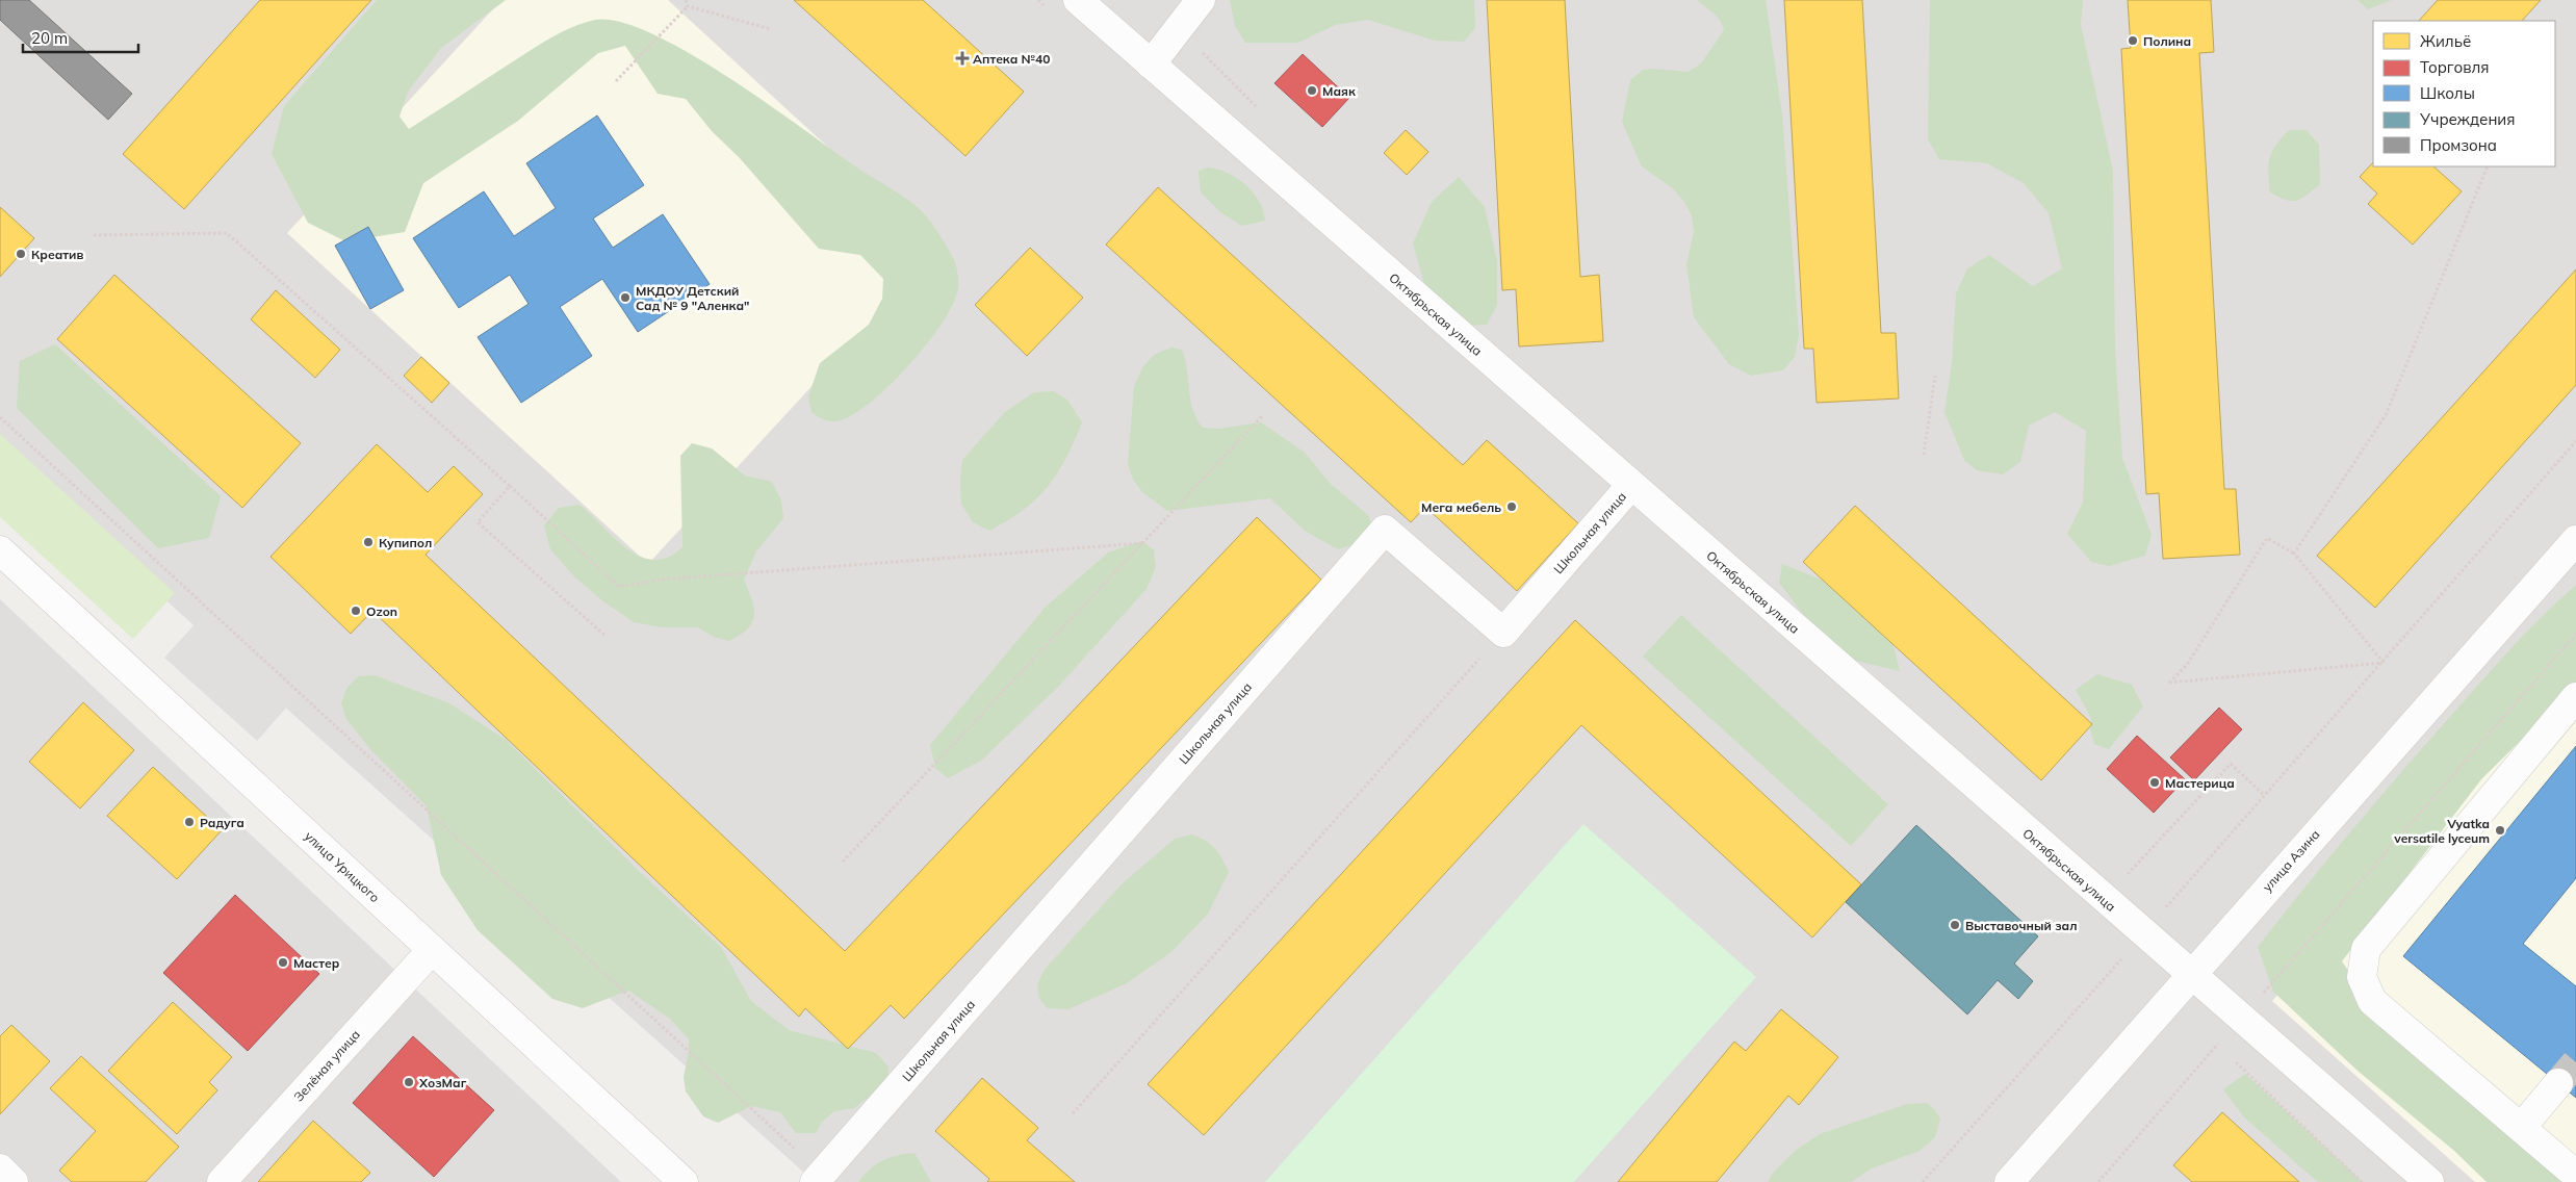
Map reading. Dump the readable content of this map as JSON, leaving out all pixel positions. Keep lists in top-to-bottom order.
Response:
{
  "streets": {
    "street": [
      "Октябрьская улица",
      "Школьная улица",
      "улица Азина",
      "улица Урицкого",
      "Зелёная улица"
    ]
  },
  "crossings": [
    ["Октябрьская улица", "Школьная улица"],
    ["Октябрьская улица", "улица Азина"],
    ["улица Урицкого", "Зелёная улица"]
  ],
  "places": {
    "other": [
      "Полина",
      "Маяк",
      "Креатив",
      "МКДОУ Детский Сад № 9 \"Аленка\"",
      "Мега мебель",
      "Купипол",
      "Ozon",
      "Мастерица",
      "Радуга",
      "Vyatka versatile lyceum",
      "Выставочный зал",
      "Мастер",
      "ХозМаг"
    ],
    "health": ["Аптека №40"]
  },
  "legend": [
    "Жильё",
    "Торговля",
    "Школы",
    "Учреждения",
    "Промзона"
  ],
  "scale_bar": "20 m"
}
